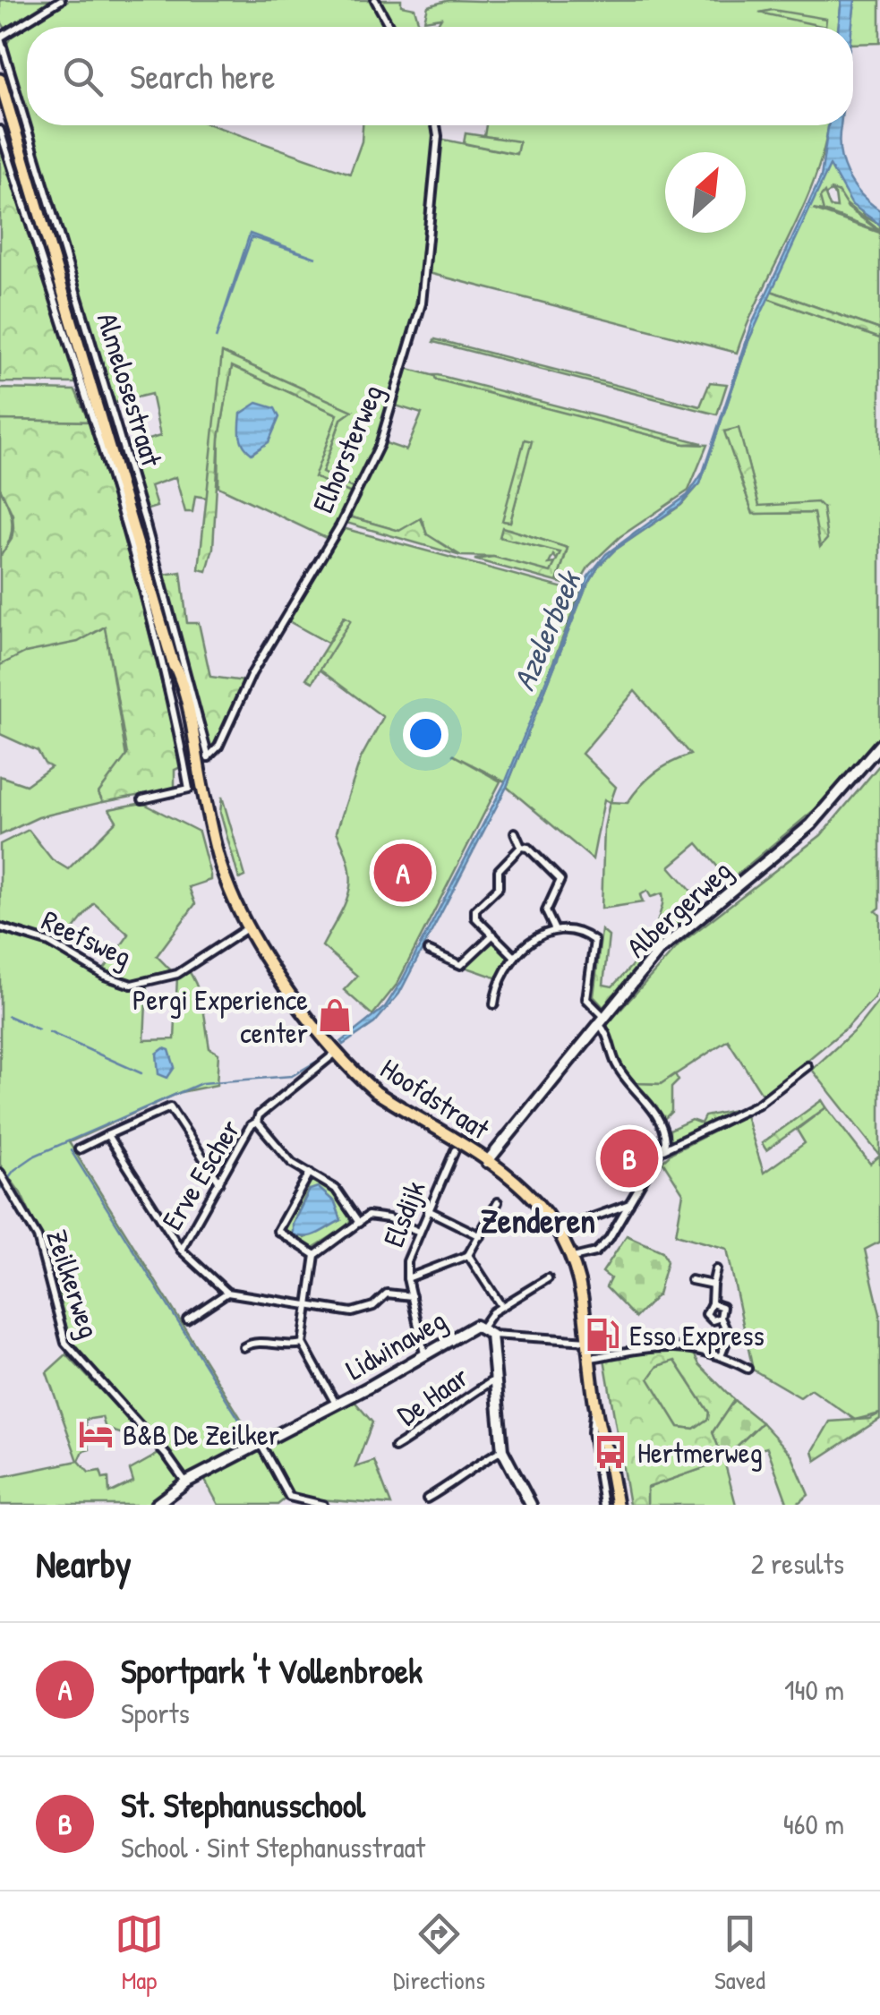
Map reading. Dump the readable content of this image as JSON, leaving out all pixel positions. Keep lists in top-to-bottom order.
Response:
{
  "streets": {
    "main road": ["Almelosestraat", "Hoofdstraat"],
    "street": [
      "Elhorsterweg",
      "Albergerweg",
      "Reefsweg",
      "Erve Escher",
      "Elsdijk",
      "Zeilkerweg",
      "Lidwinaweg",
      "De Haar"
    ]
  },
  "crossings": [
    ["Almelosestraat", "Elhorsterweg"],
    ["Almelosestraat", "Hoofdstraat"],
    ["Albergerweg", "Hoofdstraat"],
    ["Reefsweg", "Hoofdstraat"],
    ["Elsdijk", "Lidwinaweg"],
    ["Zeilkerweg", "Lidwinaweg"]
  ],
  "districts": ["Zenderen"],
  "water": ["Azelerbeek"],
  "places": {
    "shop": ["Pergi Experience center"],
    "fuel station": ["Esso Express"],
    "hotel": ["B&B De Zeilker"],
    "bus stop": ["Hertmerweg"]
  },
  "north": "top right",
  "page": {
    "search": "Search here",
    "pins": ["A", "B"],
    "heading": ["Nearby", "2 results"],
    "list": [
      {
        "mark": "A",
        "name": "Sportpark 't Vollenbroek",
        "note": "Sports",
        "value": "140 m"
      },
      {
        "mark": "B",
        "name": "St. Stephanusschool",
        "note": "School · Sint Stephanusstraat",
        "value": "460 m"
      }
    ],
    "nav": ["Map", "Directions", "Saved"]
  }
}
